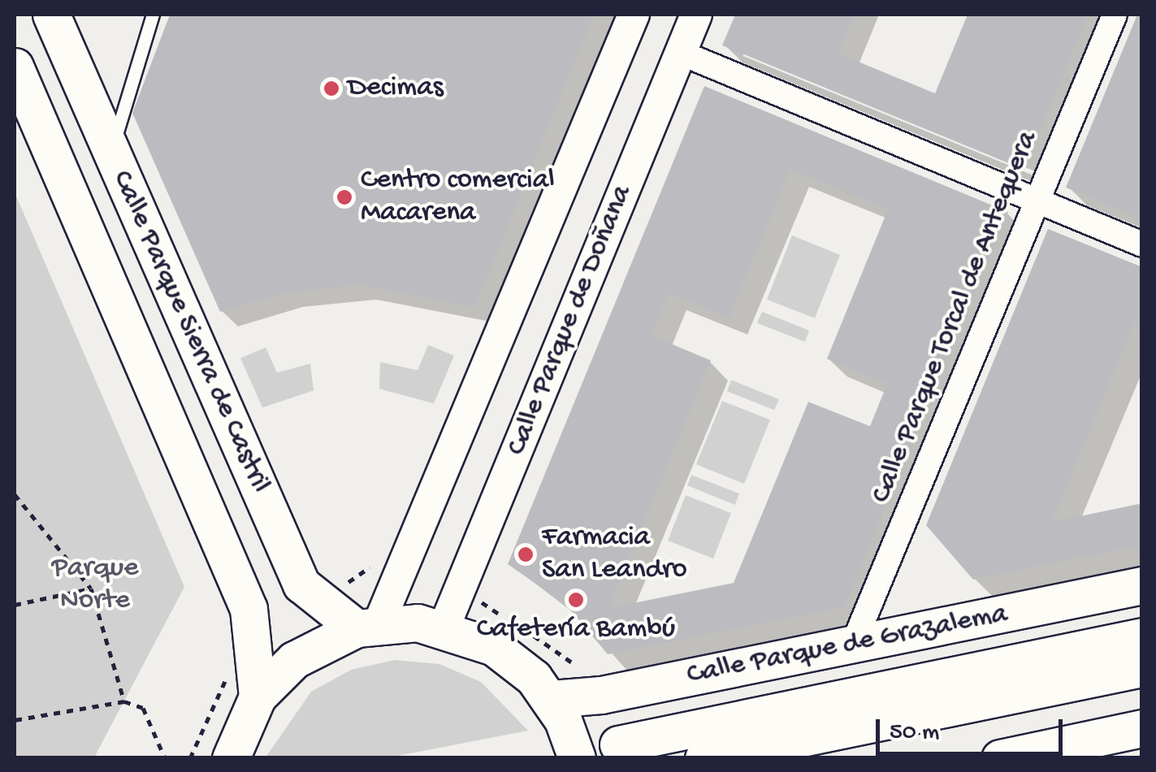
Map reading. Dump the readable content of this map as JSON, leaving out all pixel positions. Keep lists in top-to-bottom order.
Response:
{
  "streets": {
    "main road": ["Calle Parque Sierra de Castril", "Calle Parque de Grazalema"],
    "street": ["Calle Parque Torcal de Antequera", "Calle Parque de Doñana"]
  },
  "crossings": [
    ["Calle Parque Torcal de Antequera", "Calle Parque de Grazalema"],
    ["Calle Parque de Doñana", "Calle Parque Sierra de Castril"]
  ],
  "parks": ["Parque Norte"],
  "places": [
    "Decimas",
    "Centro comercial Macarena",
    "Farmacia San Leandro",
    "Cafetería Bambú"
  ],
  "scale_bar": "50 m"
}
